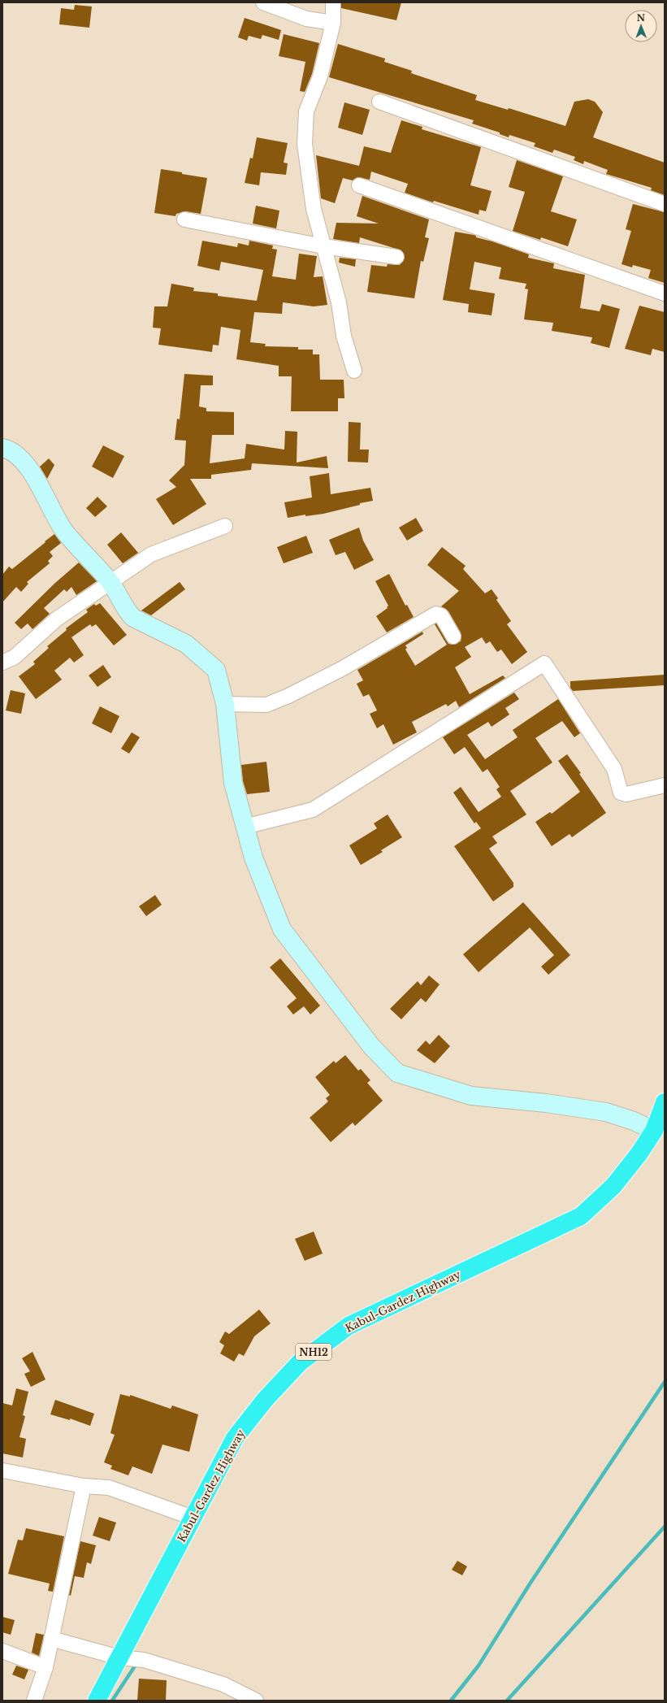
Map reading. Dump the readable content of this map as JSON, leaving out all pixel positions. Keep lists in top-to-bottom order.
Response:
{
  "streets": {
    "highway": ["Kabul-Gardez Highway", "NH12"]
  },
  "north": "top"
}
